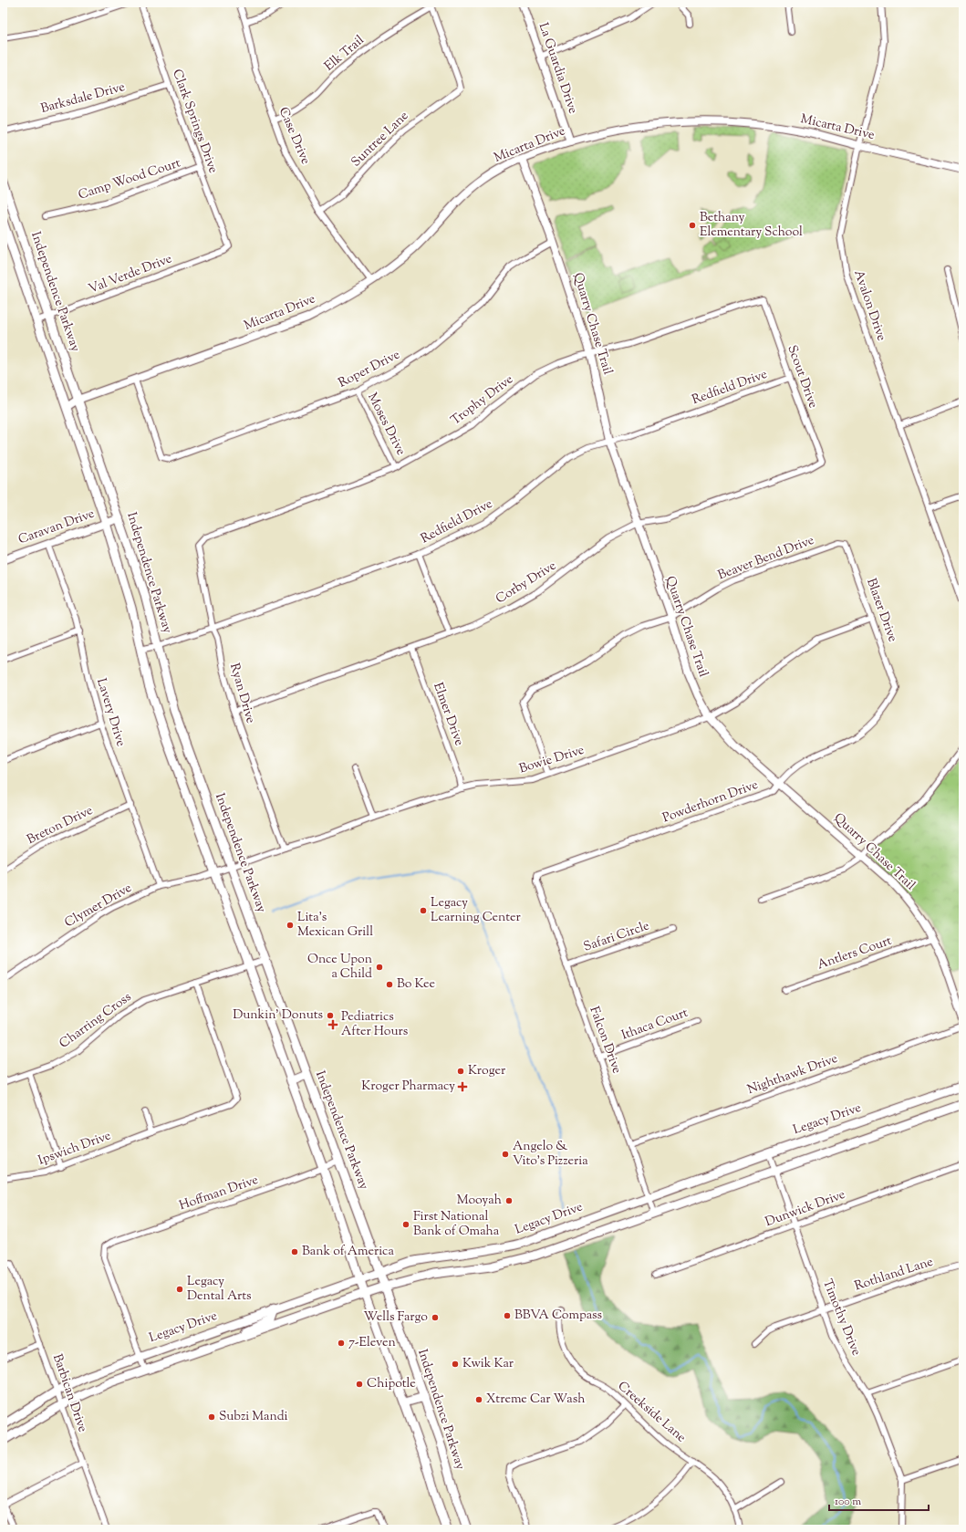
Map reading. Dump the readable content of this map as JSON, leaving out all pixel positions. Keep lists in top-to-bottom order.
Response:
{
  "streets": {
    "main road": ["Independence Parkway", "Legacy Drive"],
    "street": [
      "Elk Trail",
      "La Guardia Drive",
      "Barksdale Drive",
      "Clark Springs Drive",
      "Micarta Drive",
      "Case Drive",
      "Suntree Lane",
      "Camp Wood Court",
      "Val Verde Drive",
      "Avalon Drive",
      "Quarry Chase Trail",
      "Roper Drive",
      "Scout Drive",
      "Redfield Drive",
      "Trophy Drive",
      "Moses Drive",
      "Caravan Drive",
      "Beaver Bend Drive",
      "Corby Drive",
      "Blazer Drive",
      "Ryan Drive",
      "Lavery Drive",
      "Elmer Drive",
      "Bowie Drive",
      "Powderhorn Drive",
      "Breton Drive",
      "Clymer Drive",
      "Safari Circle",
      "Antlers Court",
      "Charring Cross",
      "Ithaca Court",
      "Falcon Drive",
      "Nighthawk Drive",
      "Ipswich Drive",
      "Hoffman Drive",
      "Dunwick Drive",
      "Rothland Lane",
      "Timothy Drive",
      "Barbican Drive",
      "Creekside Lane"
    ]
  },
  "crossings": [
    ["Elk Trail", "Case Drive"],
    ["Elk Trail", "Suntree Lane"],
    ["La Guardia Drive", "Micarta Drive"],
    ["Barksdale Drive", "Clark Springs Drive"],
    ["Clark Springs Drive", "Camp Wood Court"],
    ["Clark Springs Drive", "Val Verde Drive"],
    ["Micarta Drive", "Case Drive"],
    ["Micarta Drive", "Independence Parkway"],
    ["Micarta Drive", "Avalon Drive"],
    ["Micarta Drive", "Quarry Chase Trail"],
    ["Micarta Drive", "Roper Drive"],
    ["Case Drive", "Suntree Lane"],
    ["Val Verde Drive", "Independence Parkway"],
    ["Independence Parkway", "Redfield Drive"],
    ["Independence Parkway", "Caravan Drive"],
    ["Independence Parkway", "Bowie Drive"],
    ["Independence Parkway", "Clymer Drive"],
    ["Independence Parkway", "Charring Cross"],
    ["Independence Parkway", "Legacy Drive"],
    ["Independence Parkway", "Hoffman Drive"],
    ["Quarry Chase Trail", "Roper Drive"],
    ["Quarry Chase Trail", "Redfield Drive"],
    ["Quarry Chase Trail", "Trophy Drive"],
    ["Quarry Chase Trail", "Beaver Bend Drive"],
    ["Quarry Chase Trail", "Corby Drive"],
    ["Quarry Chase Trail", "Bowie Drive"],
    ["Quarry Chase Trail", "Powderhorn Drive"],
    ["Quarry Chase Trail", "Antlers Court"],
    ["Roper Drive", "Moses Drive"],
    ["Scout Drive", "Redfield Drive"],
    ["Scout Drive", "Trophy Drive"],
    ["Scout Drive", "Corby Drive"],
    ["Redfield Drive", "Ryan Drive"],
    ["Trophy Drive", "Moses Drive"],
    ["Trophy Drive", "Ryan Drive"],
    ["Caravan Drive", "Lavery Drive"],
    ["Beaver Bend Drive", "Blazer Drive"],
    ["Beaver Bend Drive", "Bowie Drive"],
    ["Corby Drive", "Ryan Drive"],
    ["Corby Drive", "Elmer Drive"],
    ["Blazer Drive", "Bowie Drive"],
    ["Blazer Drive", "Powderhorn Drive"],
    ["Ryan Drive", "Bowie Drive"],
    ["Lavery Drive", "Breton Drive"],
    ["Lavery Drive", "Clymer Drive"],
    ["Elmer Drive", "Bowie Drive"],
    ["Bowie Drive", "Clymer Drive"],
    ["Powderhorn Drive", "Falcon Drive"],
    ["Safari Circle", "Falcon Drive"],
    ["Charring Cross", "Ipswich Drive"],
    ["Ithaca Court", "Falcon Drive"],
    ["Falcon Drive", "Nighthawk Drive"],
    ["Falcon Drive", "Legacy Drive"],
    ["Legacy Drive", "Hoffman Drive"],
    ["Legacy Drive", "Timothy Drive"],
    ["Legacy Drive", "Barbican Drive"],
    ["Dunwick Drive", "Timothy Drive"],
    ["Rothland Lane", "Timothy Drive"]
  ],
  "places": {
    "other": [
      "Bethany Elementary School",
      "Legacy Learning Center",
      "Lita's Mexican Grill",
      "Once Upon a Child",
      "Bo Kee",
      "Dunkin' Donuts",
      "Kroger",
      "Angelo & Vito's Pizzeria",
      "Mooyah",
      "First National Bank of Omaha",
      "Bank of America",
      "Legacy Dental Arts",
      "BBVA Compass",
      "Wells Fargo",
      "7-Eleven",
      "Kwik Kar",
      "Chipotle",
      "Xtreme Car Wash",
      "Subzi Mandi"
    ],
    "health": ["Pediatrics After Hours", "Kroger Pharmacy"]
  },
  "scale_bar": "100 m"
}
